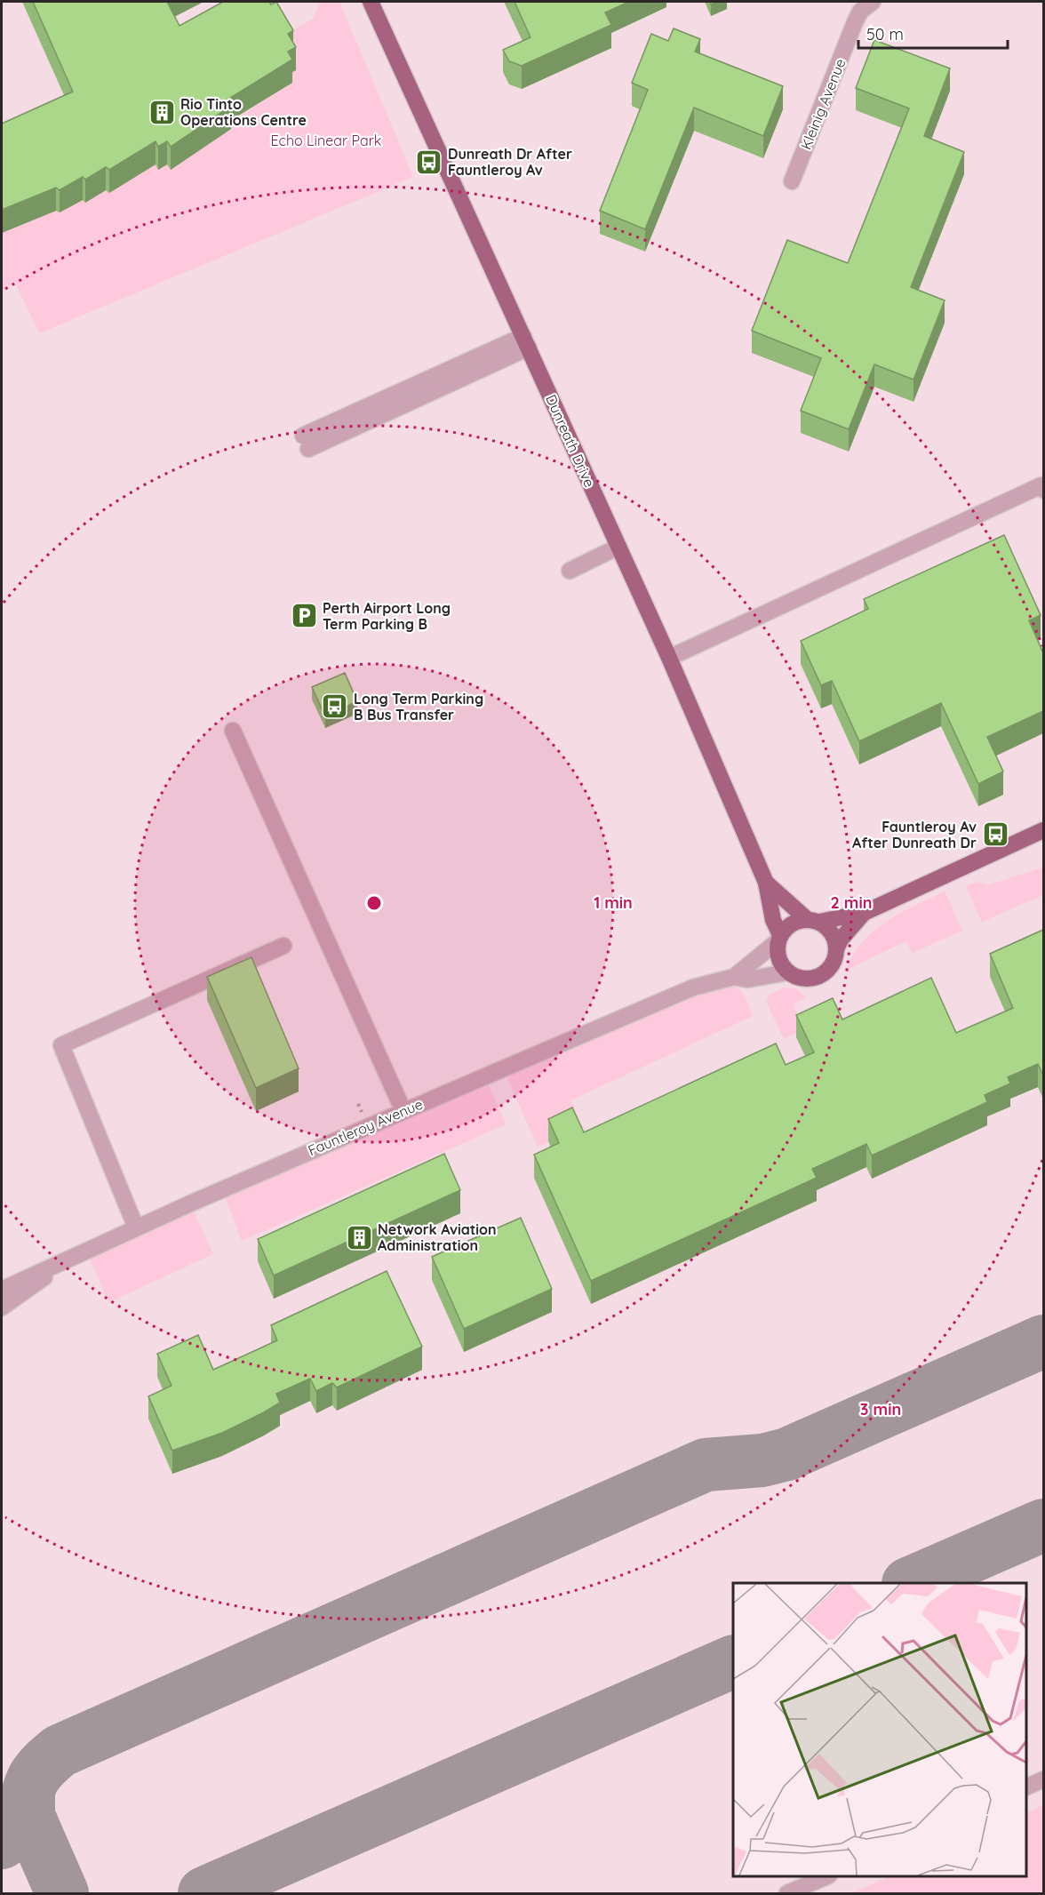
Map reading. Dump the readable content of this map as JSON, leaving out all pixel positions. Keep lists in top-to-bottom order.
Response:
{
  "streets": {
    "main road": ["Dunreath Drive"],
    "street": ["Kleinig Avenue", "Fauntleroy Avenue"]
  },
  "crossings": [
    ["Dunreath Drive", "Fauntleroy Avenue"]
  ],
  "parks": ["Echo Linear Park"],
  "places": {
    "building": ["Rio Tinto Operations Centre", "Network Aviation Administration"],
    "bus stop": ["Dunreath Dr After Fauntleroy Av", "Long Term Parking B Bus Transfer", "Fauntleroy Av After Dunreath Dr"],
    "parking": ["Perth Airport Long Term Parking B"]
  },
  "scale_bar": "50 m",
  "rings": ["1 min", "2 min", "3 min"]
}
